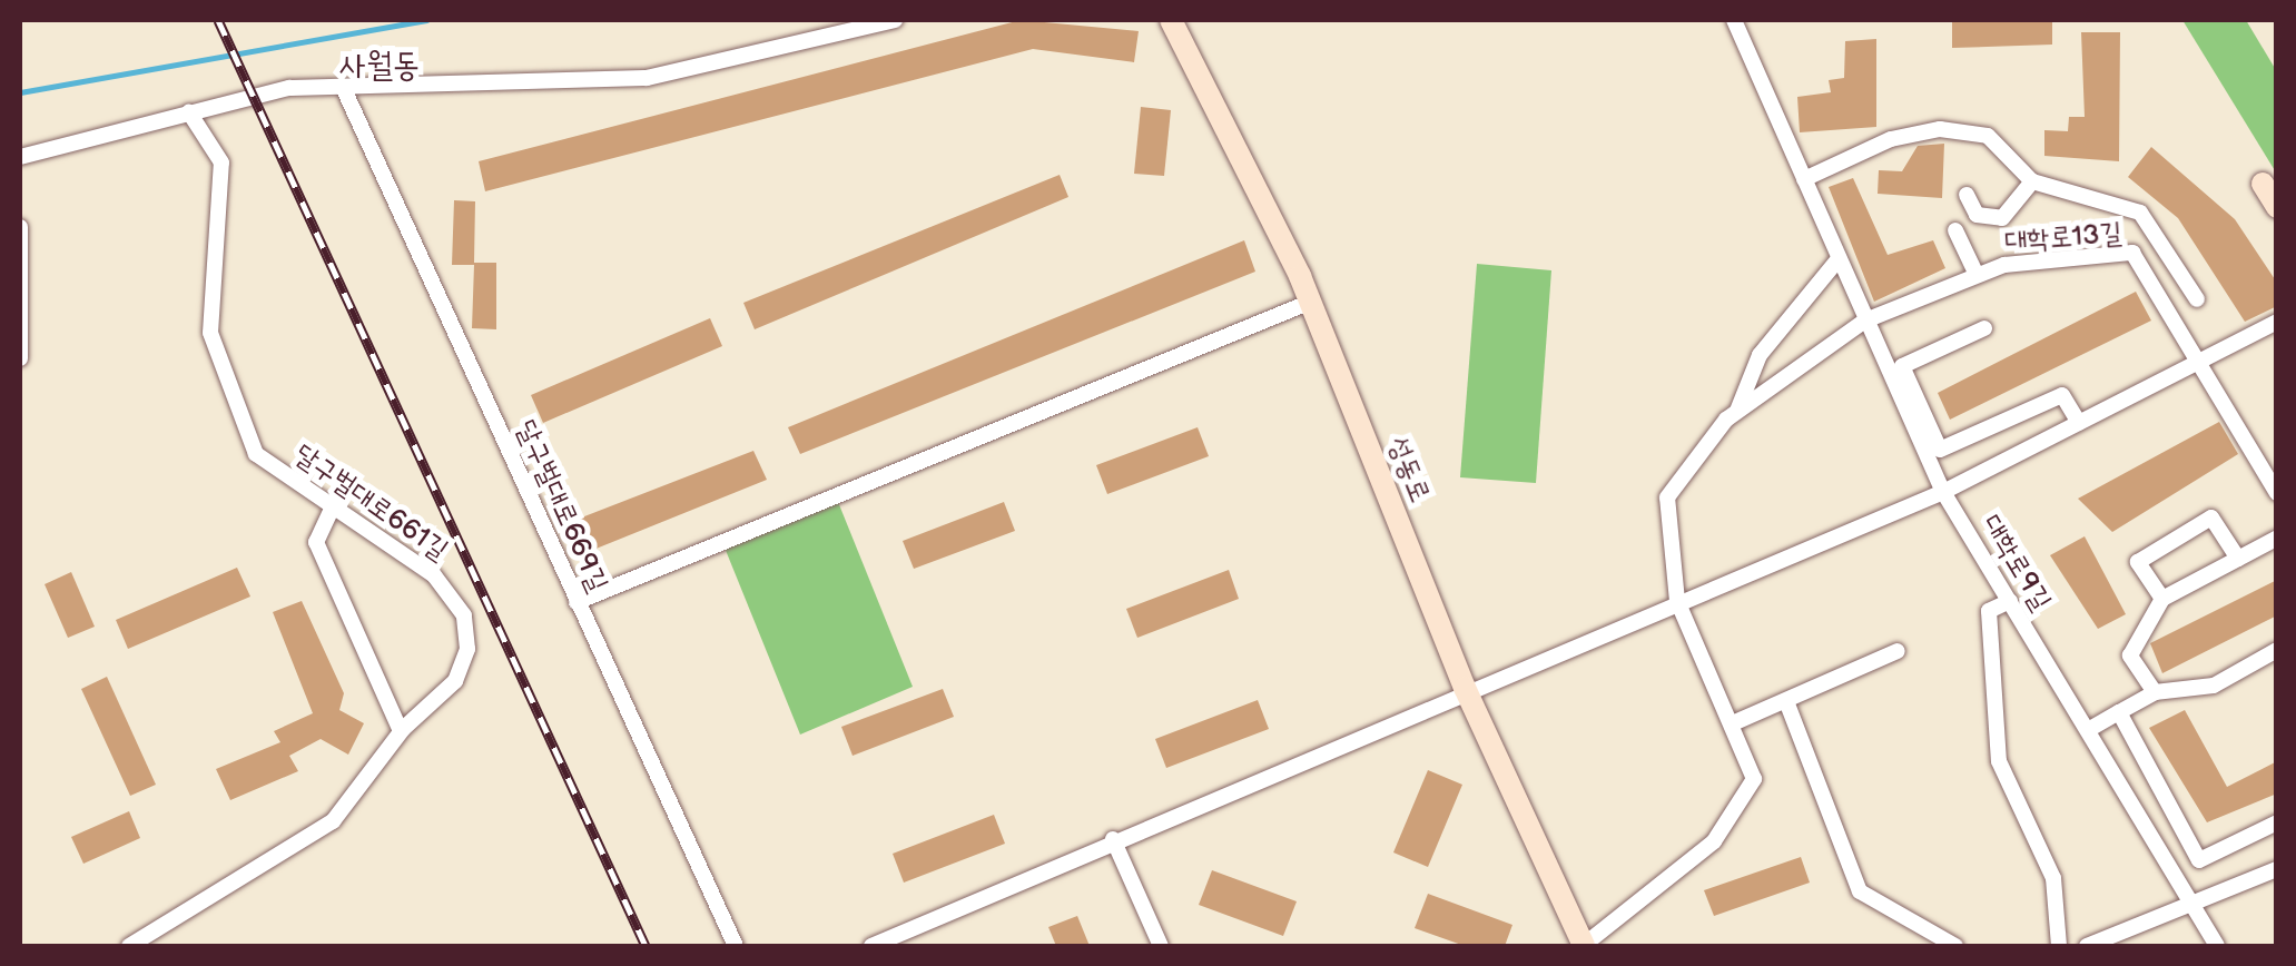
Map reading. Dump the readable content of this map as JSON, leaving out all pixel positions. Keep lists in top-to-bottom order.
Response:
{
  "streets": {
    "street": [
      "대학로13길",
      "성동로",
      "달구벌대로661길",
      "달구벌대로669길",
      "대학로9길"
    ]
  },
  "crossings": [
    ["대학로13길", "대학로9길"]
  ],
  "districts": ["사월동"]
}
